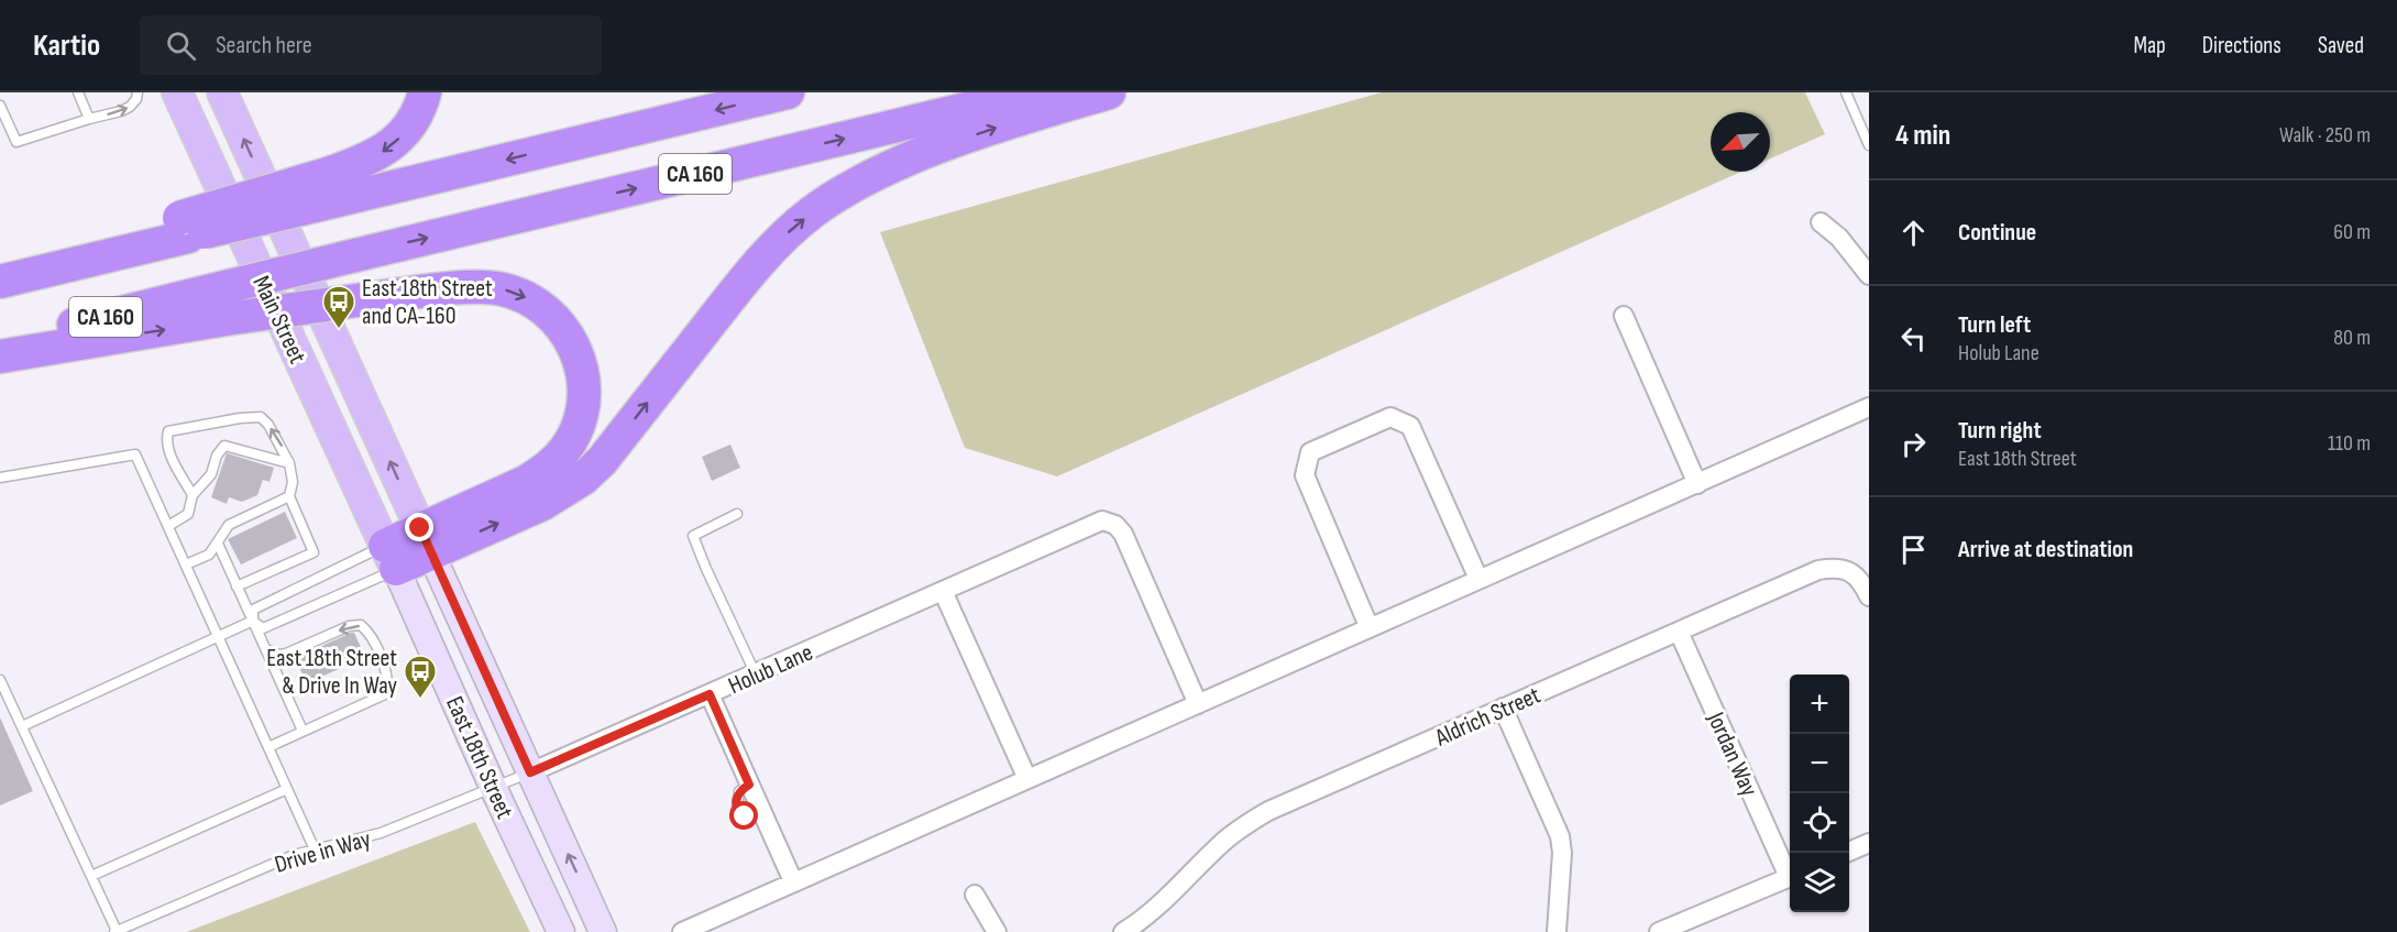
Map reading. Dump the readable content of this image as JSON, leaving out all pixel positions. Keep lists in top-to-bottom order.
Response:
{
  "streets": {
    "highway": ["CA 160"],
    "main road": ["Main Street", "East 18th Street"],
    "street": ["Holub Lane", "Aldrich Street", "Jordan Way"],
    "lane": ["Drive in Way"]
  },
  "crossings": [
    ["Main Street", "East 18th Street"],
    ["Holub Lane", "East 18th Street"],
    ["Holub Lane", "Drive in Way"],
    ["Aldrich Street", "Jordan Way"],
    ["East 18th Street", "Drive in Way"]
  ],
  "places": {
    "bus stop": ["East 18th Street and CA-160", "East 18th Street & Drive In Way"]
  },
  "north": "bottom left",
  "page": {
    "header": "Kartio",
    "search": "Search here",
    "nav": ["Map", "Directions", "Saved"],
    "heading": ["4 min", "Walk · 250 m"],
    "list": [
      ["Continue", "60 m"],
      ["Turn left", "Holub Lane", "80 m"],
      ["Turn right", "East 18th Street", "110 m"],
      "Arrive at destination"
    ],
    "map_buttons": ["+", "−"]
  }
}
